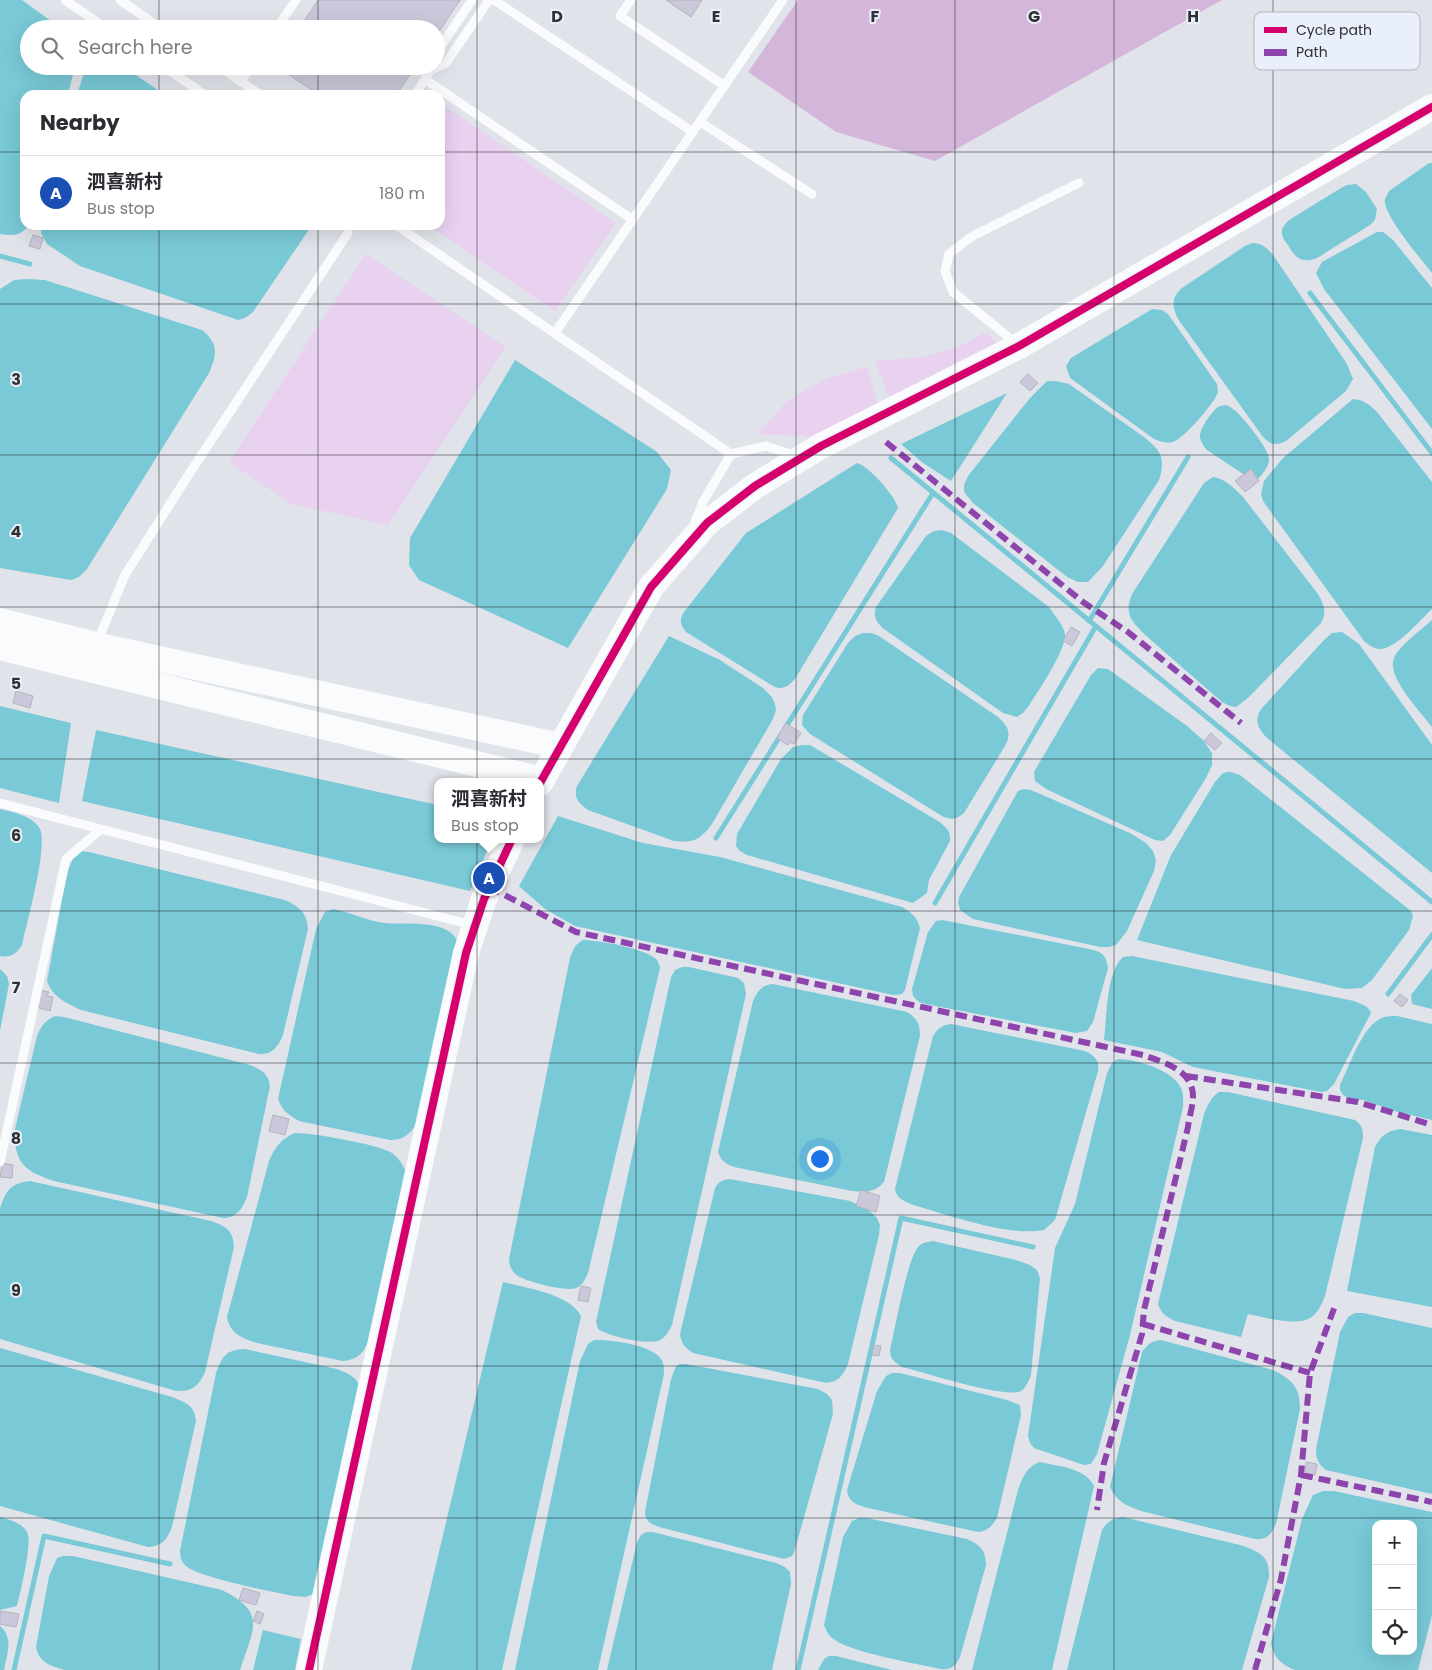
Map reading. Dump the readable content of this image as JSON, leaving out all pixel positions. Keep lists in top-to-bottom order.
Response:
{
  "legend": ["Cycle path", "Path"],
  "page": {
    "search": "Search here",
    "heading": "Nearby",
    "list": [
      {
        "mark": "A",
        "name": "泗喜新村",
        "note": "Bus stop",
        "value": "180 m"
      }
    ],
    "popup": ["泗喜新村", "Bus stop"],
    "pins": "A",
    "map_buttons": ["+", "−"]
  },
  "grid": {
    "columns": [
      "D",
      "E",
      "F",
      "G",
      "H"
    ],
    "rows": [
      "3",
      "4",
      "5",
      "6",
      "7",
      "8",
      "9"
    ]
  }
}
